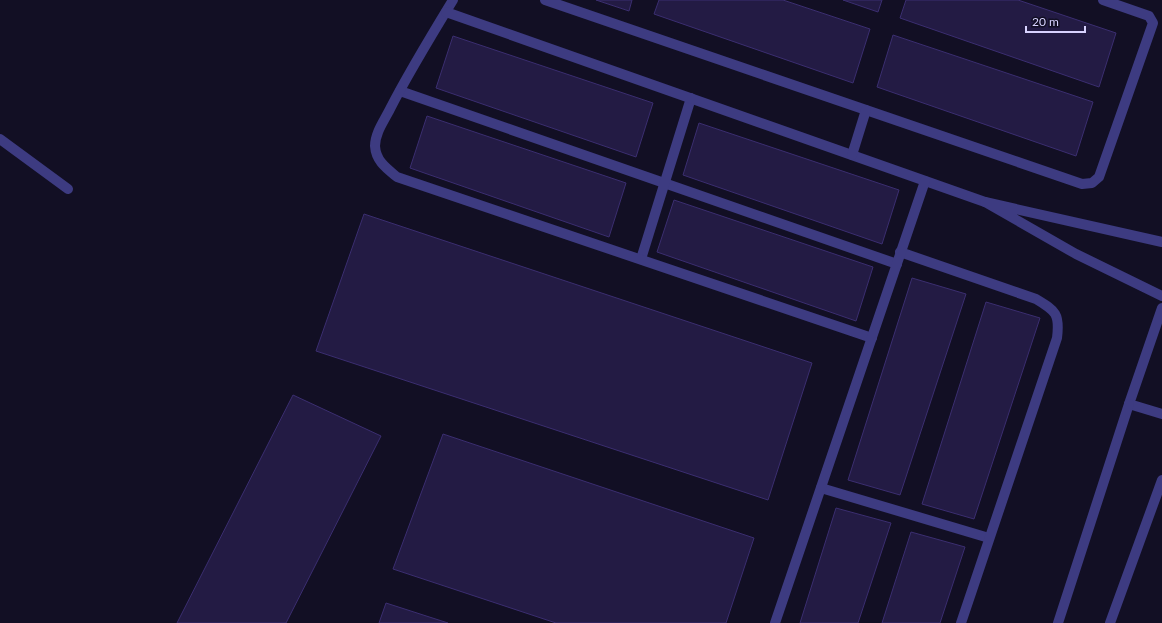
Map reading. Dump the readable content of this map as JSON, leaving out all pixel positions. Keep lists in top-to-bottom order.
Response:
{
  "scale_bar": "20 m"
}
